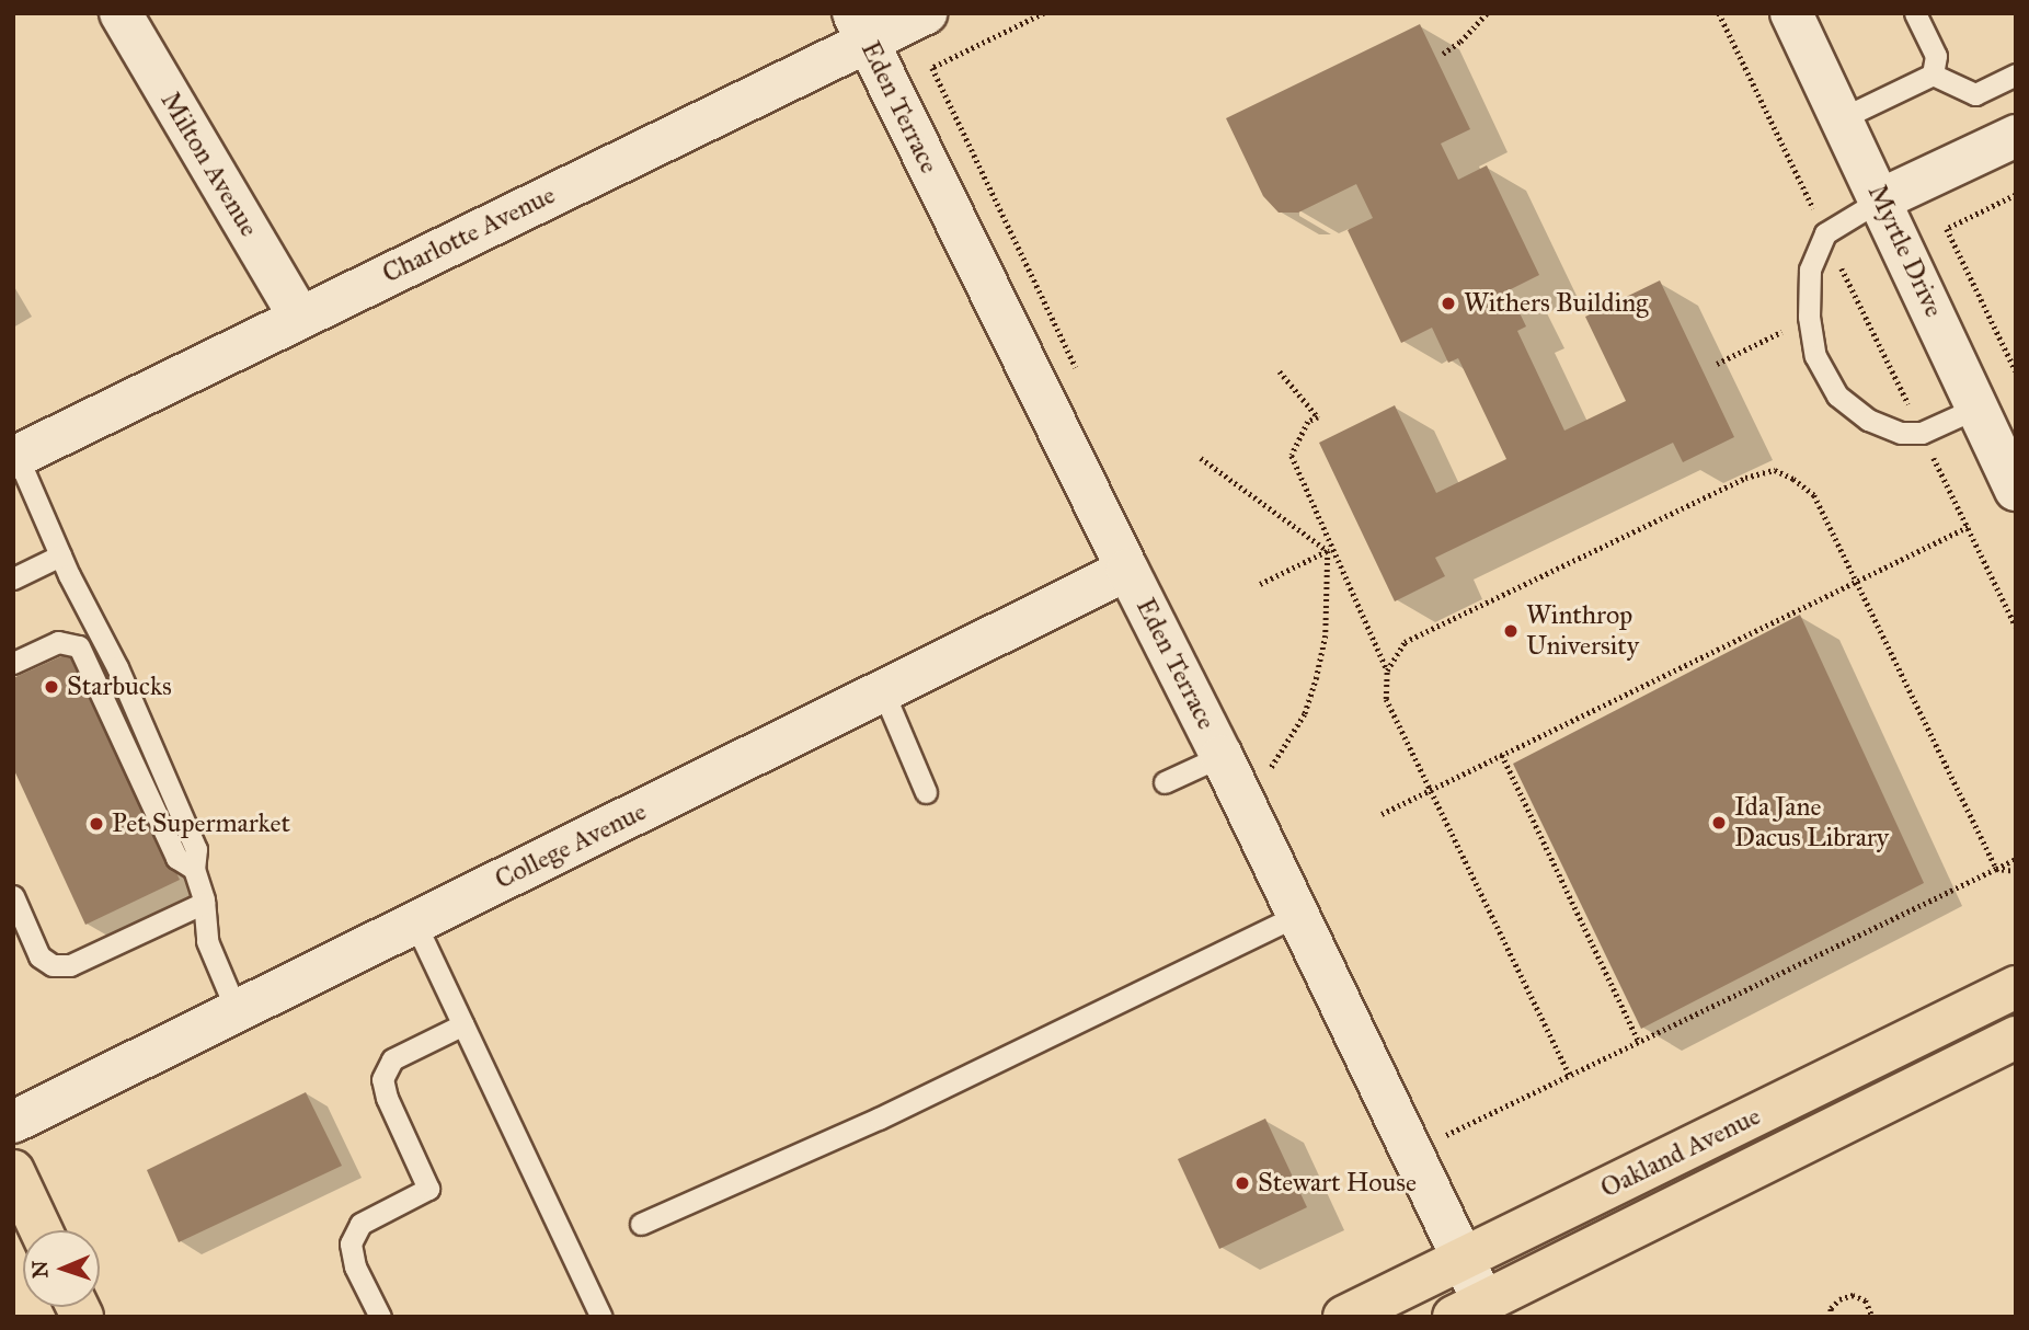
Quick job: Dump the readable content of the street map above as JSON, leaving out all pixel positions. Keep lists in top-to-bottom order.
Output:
{
  "streets": {
    "main road": ["Oakland Avenue"],
    "street": [
      "Eden Terrace",
      "Milton Avenue",
      "Charlotte Avenue",
      "Myrtle Drive",
      "College Avenue"
    ]
  },
  "crossings": [
    ["Eden Terrace", "Charlotte Avenue"],
    ["Eden Terrace", "College Avenue"],
    ["Eden Terrace", "Oakland Avenue"],
    ["Milton Avenue", "Charlotte Avenue"]
  ],
  "places": [
    "Withers Building",
    "Winthrop University",
    "Starbucks",
    "Ida Jane Dacus Library",
    "Pet Supermarket",
    "Stewart House"
  ],
  "north": "left"
}
